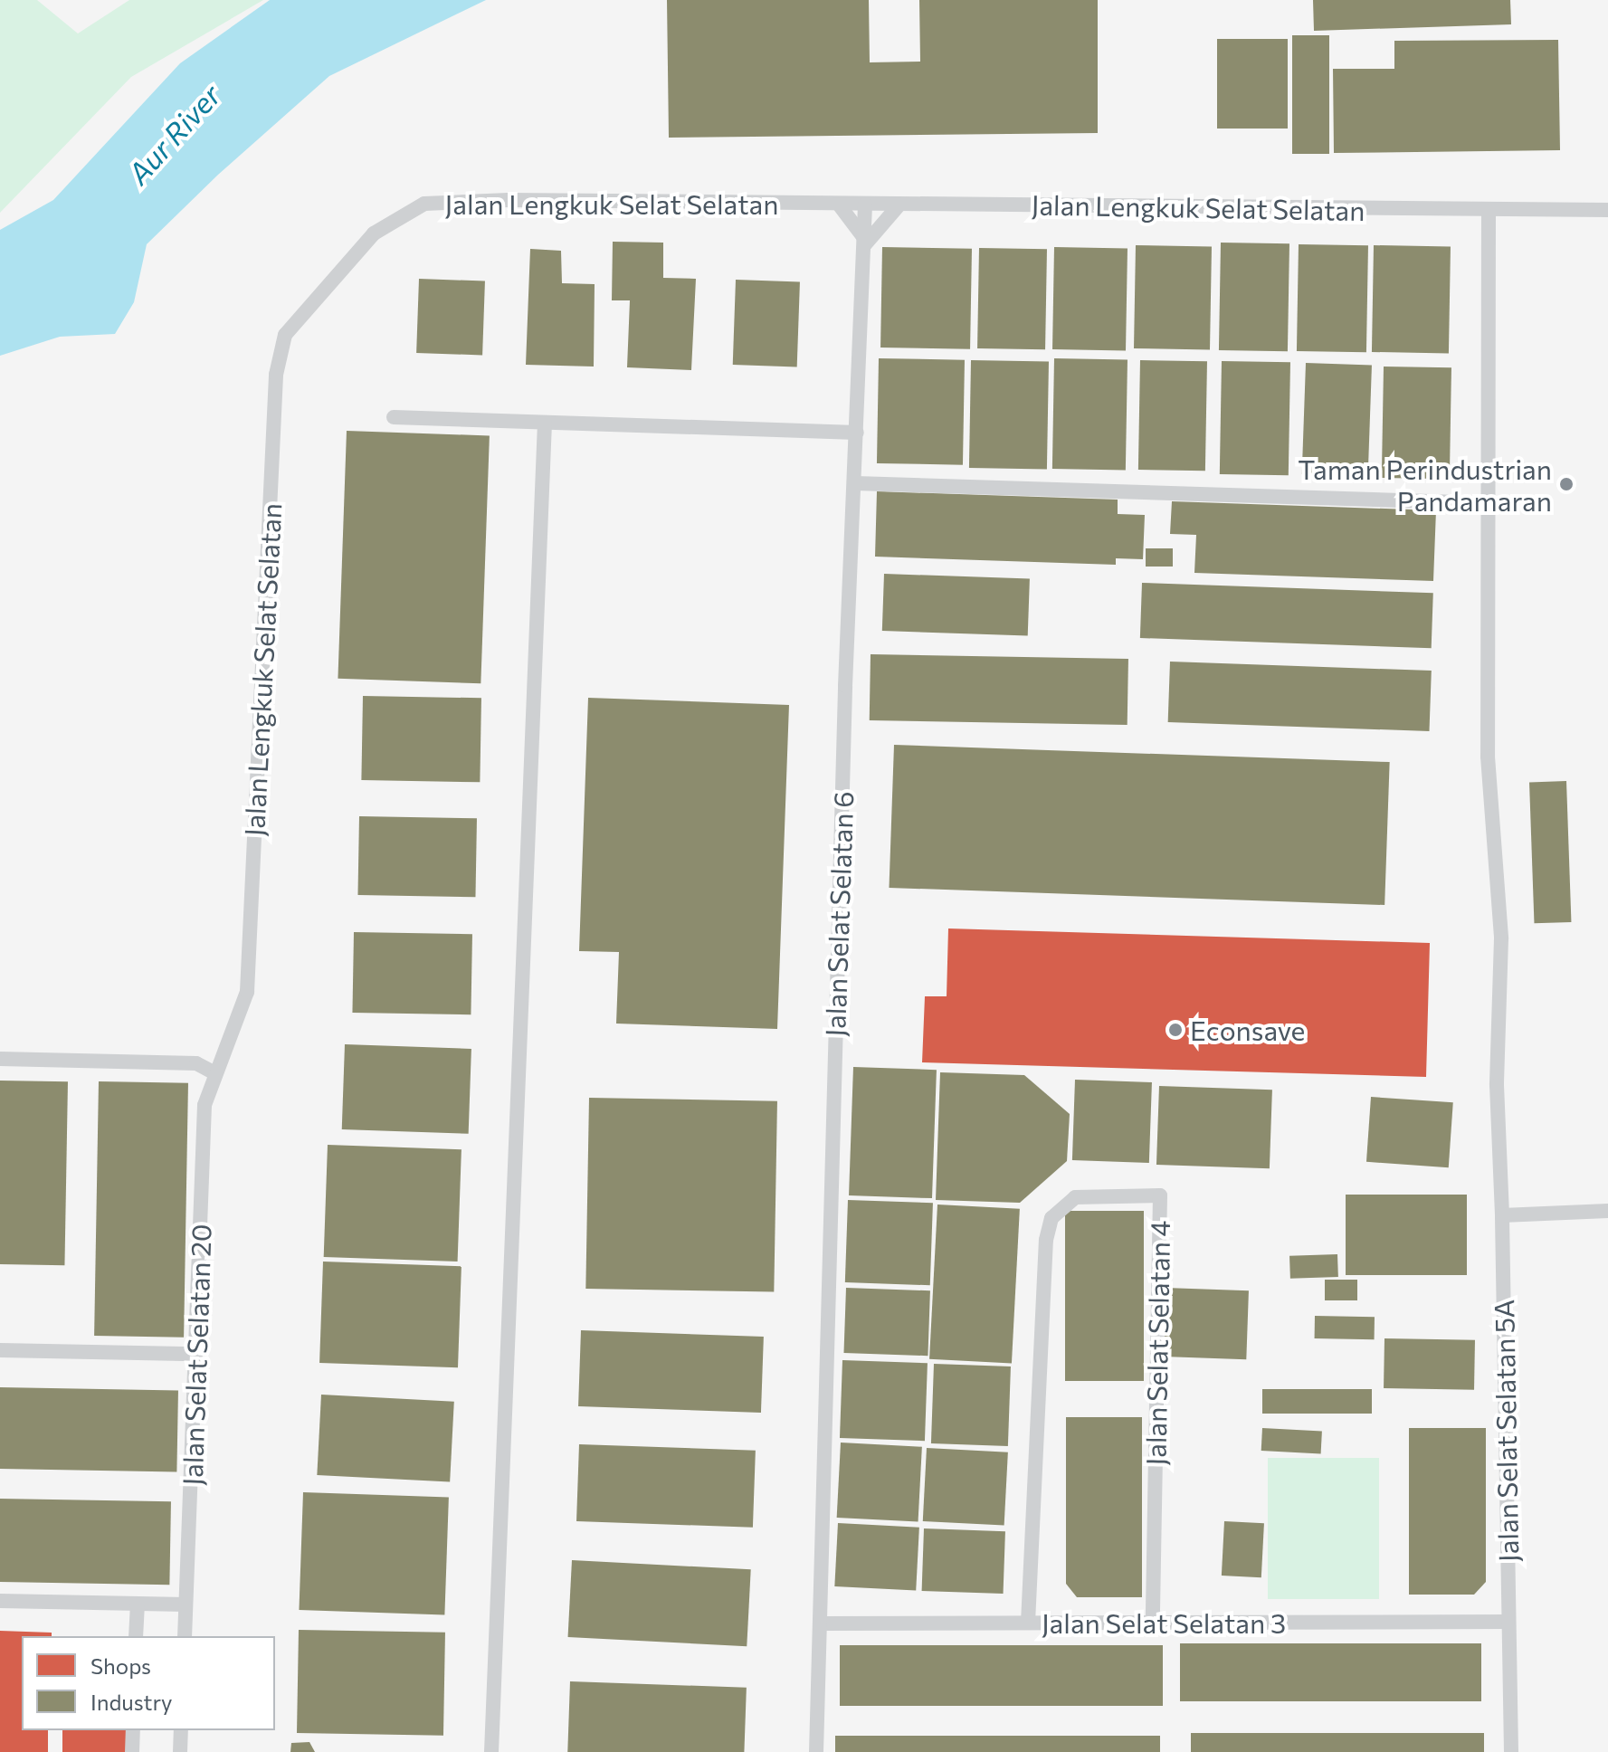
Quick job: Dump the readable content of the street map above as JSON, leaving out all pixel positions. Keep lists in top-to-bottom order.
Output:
{
  "streets": {
    "street": [
      "Jalan Lengkuk Selat Selatan",
      "Jalan Selat Selatan 6",
      "Jalan Selat Selatan 4",
      "Jalan Selat Selatan 20",
      "Jalan Selat Selatan 5A",
      "Jalan Selat Selatan 3"
    ]
  },
  "crossings": [
    ["Jalan Lengkuk Selat Selatan", "Jalan Selat Selatan 6"],
    ["Jalan Lengkuk Selat Selatan", "Jalan Selat Selatan 20"],
    ["Jalan Lengkuk Selat Selatan", "Jalan Selat Selatan 5A"],
    ["Jalan Selat Selatan 6", "Jalan Selat Selatan 3"],
    ["Jalan Selat Selatan 4", "Jalan Selat Selatan 3"],
    ["Jalan Selat Selatan 5A", "Jalan Selat Selatan 3"]
  ],
  "water": ["Aur River"],
  "places": ["Taman Perindustrian Pandamaran", "Econsave"],
  "legend": ["Shops", "Industry"]
}
